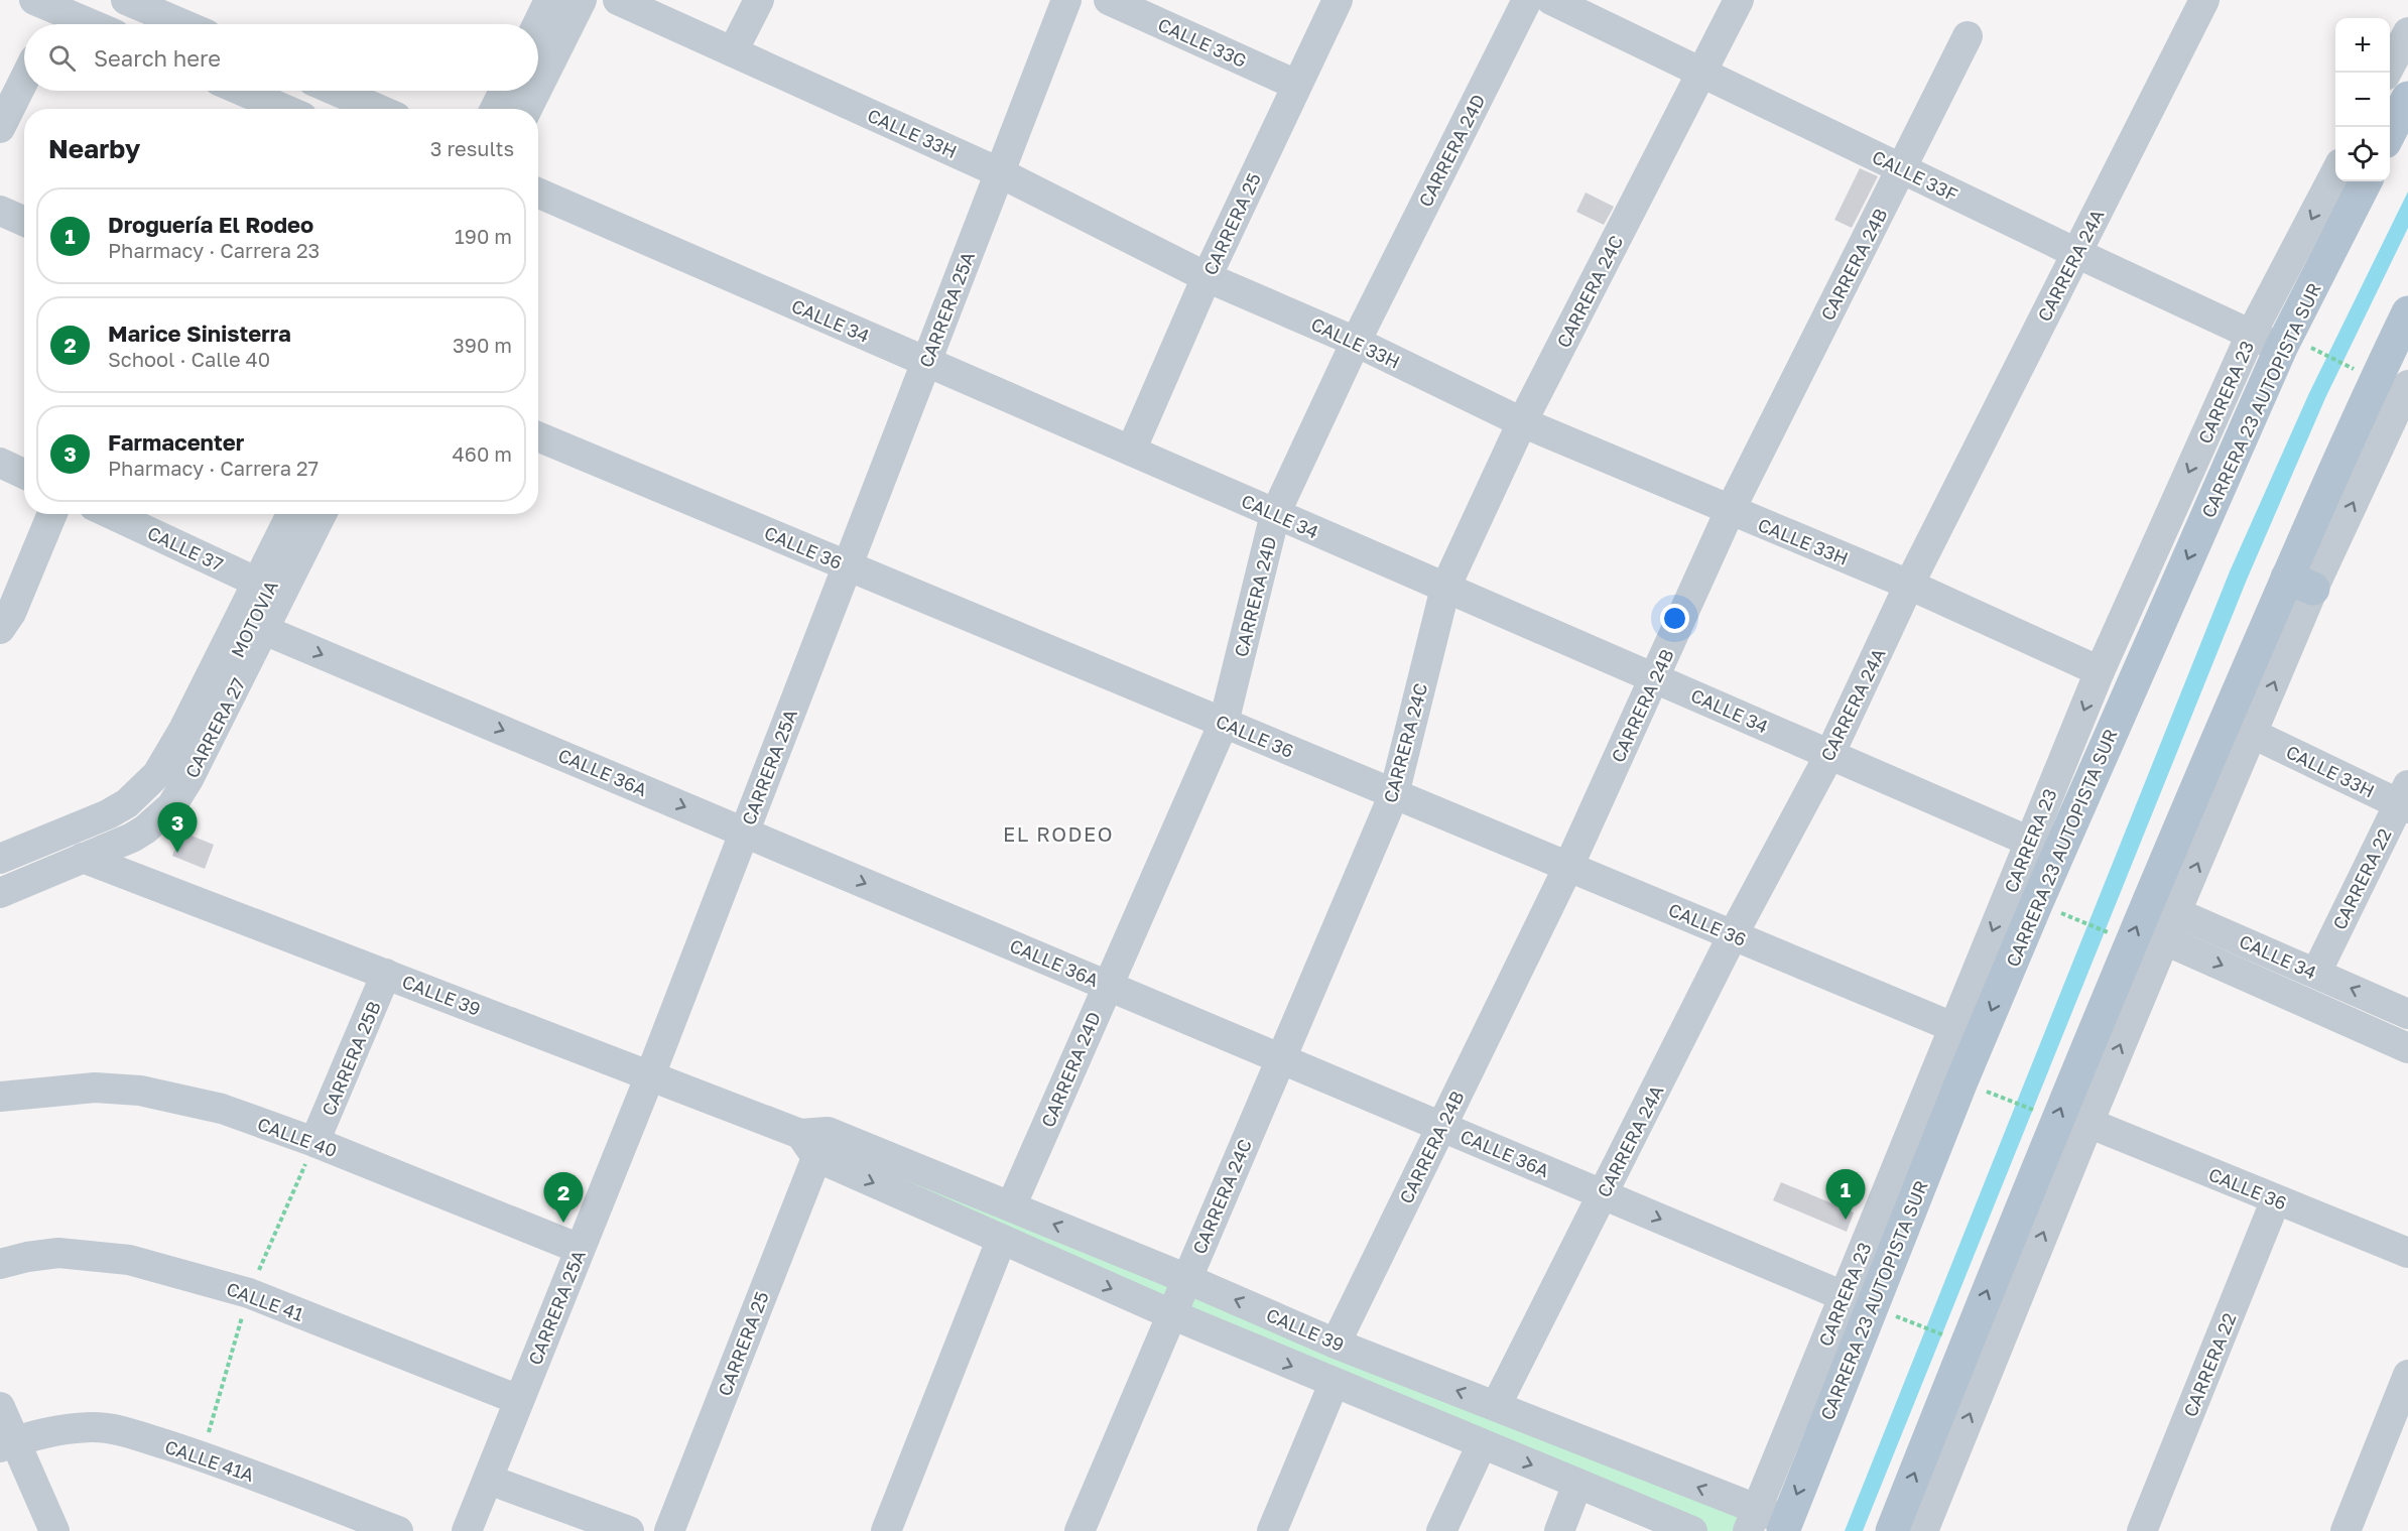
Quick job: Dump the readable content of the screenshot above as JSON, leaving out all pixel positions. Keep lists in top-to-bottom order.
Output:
{
  "streets": {
    "main road": ["CARRERA 23 AUTOPISTA SUR"],
    "street": [
      "CALLE 33G",
      "CALLE 33H",
      "CARRERA 24D",
      "CALLE 33F",
      "CARRERA 25",
      "CARRERA 24B",
      "CARRERA 24A",
      "CARRERA 24C",
      "CARRERA 25A",
      "CALLE 34",
      "CARRERA 23",
      "CALLE 36",
      "CALLE 37",
      "MOTOVIA",
      "CARRERA 27",
      "CALLE 36A",
      "CARRERA 22",
      "CALLE 39",
      "CARRERA 25B",
      "CALLE 40",
      "CALLE 41",
      "CALLE 41A"
    ]
  },
  "crossings": [
    ["CALLE 33G", "CARRERA 25"],
    ["CALLE 33H", "CARRERA 24D"],
    ["CALLE 33H", "CARRERA 25"],
    ["CALLE 33H", "CARRERA 24B"],
    ["CALLE 33H", "CARRERA 24A"],
    ["CALLE 33H", "CARRERA 24C"],
    ["CALLE 33H", "CARRERA 25A"],
    ["CALLE 33H", "CARRERA 23"],
    ["CALLE 33H", "CARRERA 22"],
    ["CARRERA 24D", "CALLE 34"],
    ["CARRERA 24D", "CALLE 36"],
    ["CARRERA 24D", "CALLE 36A"],
    ["CARRERA 24D", "CALLE 39"],
    ["CALLE 33F", "CARRERA 24B"],
    ["CALLE 33F", "CARRERA 24A"],
    ["CALLE 33F", "CARRERA 24C"],
    ["CALLE 33F", "CARRERA 23"],
    ["CALLE 33F", "CARRERA 23 AUTOPISTA SUR"],
    ["CARRERA 25", "CALLE 34"],
    ["CARRERA 25", "CALLE 39"],
    ["CARRERA 24B", "CALLE 34"],
    ["CARRERA 24B", "CALLE 36"],
    ["CARRERA 24B", "CALLE 36A"],
    ["CARRERA 24B", "CALLE 39"],
    ["CARRERA 24A", "CALLE 34"],
    ["CARRERA 24A", "CALLE 36"],
    ["CARRERA 24A", "CALLE 36A"],
    ["CARRERA 24A", "CALLE 39"],
    ["CARRERA 24C", "CALLE 34"],
    ["CARRERA 24C", "CALLE 36"],
    ["CARRERA 24C", "CALLE 36A"],
    ["CARRERA 24C", "CALLE 39"],
    ["CARRERA 25A", "CALLE 34"],
    ["CARRERA 25A", "CALLE 36"],
    ["CARRERA 25A", "CALLE 36A"],
    ["CARRERA 25A", "CALLE 39"],
    ["CARRERA 25A", "CALLE 40"],
    ["CARRERA 25A", "CALLE 41"],
    ["CALLE 34", "CARRERA 23"],
    ["CALLE 34", "CARRERA 22"],
    ["CARRERA 23", "CARRERA 23 AUTOPISTA SUR"],
    ["CARRERA 23", "CALLE 36"],
    ["CARRERA 23", "CALLE 36A"],
    ["CARRERA 23", "CALLE 39"],
    ["CARRERA 23 AUTOPISTA SUR", "CALLE 36"],
    ["CARRERA 23 AUTOPISTA SUR", "CALLE 39"],
    ["CALLE 36", "CARRERA 22"],
    ["CARRERA 27", "CALLE 36A"],
    ["CARRERA 27", "CALLE 39"],
    ["CALLE 39", "CARRERA 25B"],
    ["CARRERA 25B", "CALLE 40"]
  ],
  "one_way": ["CALLE 36A"],
  "districts": ["EL RODEO"],
  "page": {
    "map_buttons": ["+", "−"],
    "search": "Search here",
    "heading": ["Nearby", "3 results"],
    "list": [
      {
        "mark": "1",
        "name": "Droguería El Rodeo",
        "note": "Pharmacy · Carrera 23",
        "value": "190 m"
      },
      {
        "mark": "2",
        "name": "Marice Sinisterra",
        "note": "School · Calle 40",
        "value": "390 m"
      },
      {
        "mark": "3",
        "name": "Farmacenter",
        "note": "Pharmacy · Carrera 27",
        "value": "460 m"
      }
    ],
    "pins": ["3", "1", "2"]
  }
}
